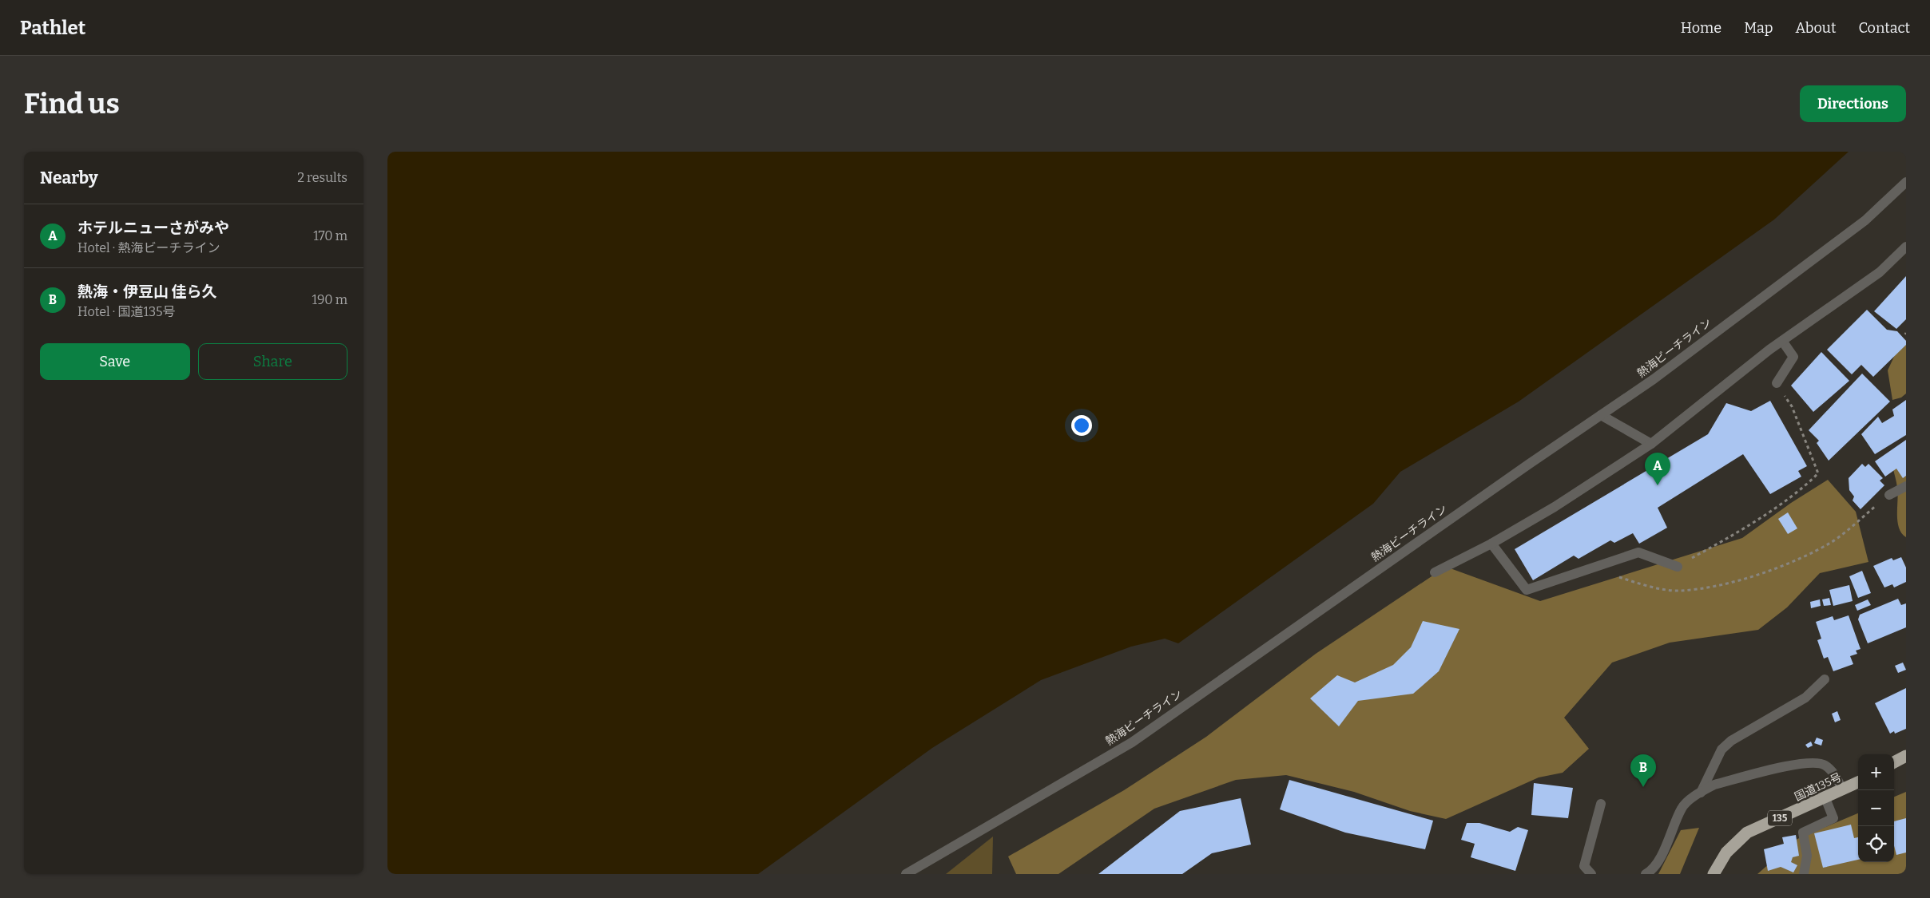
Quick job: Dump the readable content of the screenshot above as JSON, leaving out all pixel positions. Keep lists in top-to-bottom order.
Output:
{
  "streets": {
    "highway": ["国道135号", "135"],
    "street": ["熱海ビーチライン"]
  },
  "page": {
    "header": "Pathlet",
    "nav": [
      "Home",
      "Map",
      "About",
      "Contact"
    ],
    "buttons": [
      "Directions",
      ["Save", "Share"]
    ],
    "title": "Find us",
    "heading": ["Nearby", "2 results"],
    "list": [
      {
        "mark": "A",
        "name": "ホテルニューさがみや",
        "note": "Hotel · 熱海ビーチライン",
        "value": "170 m"
      },
      {
        "mark": "B",
        "name": "熱海・伊豆山 佳ら久",
        "note": "Hotel · 国道135号",
        "value": "190 m"
      }
    ],
    "pins": ["A", "B"],
    "map_buttons": ["+", "−"]
  }
}
